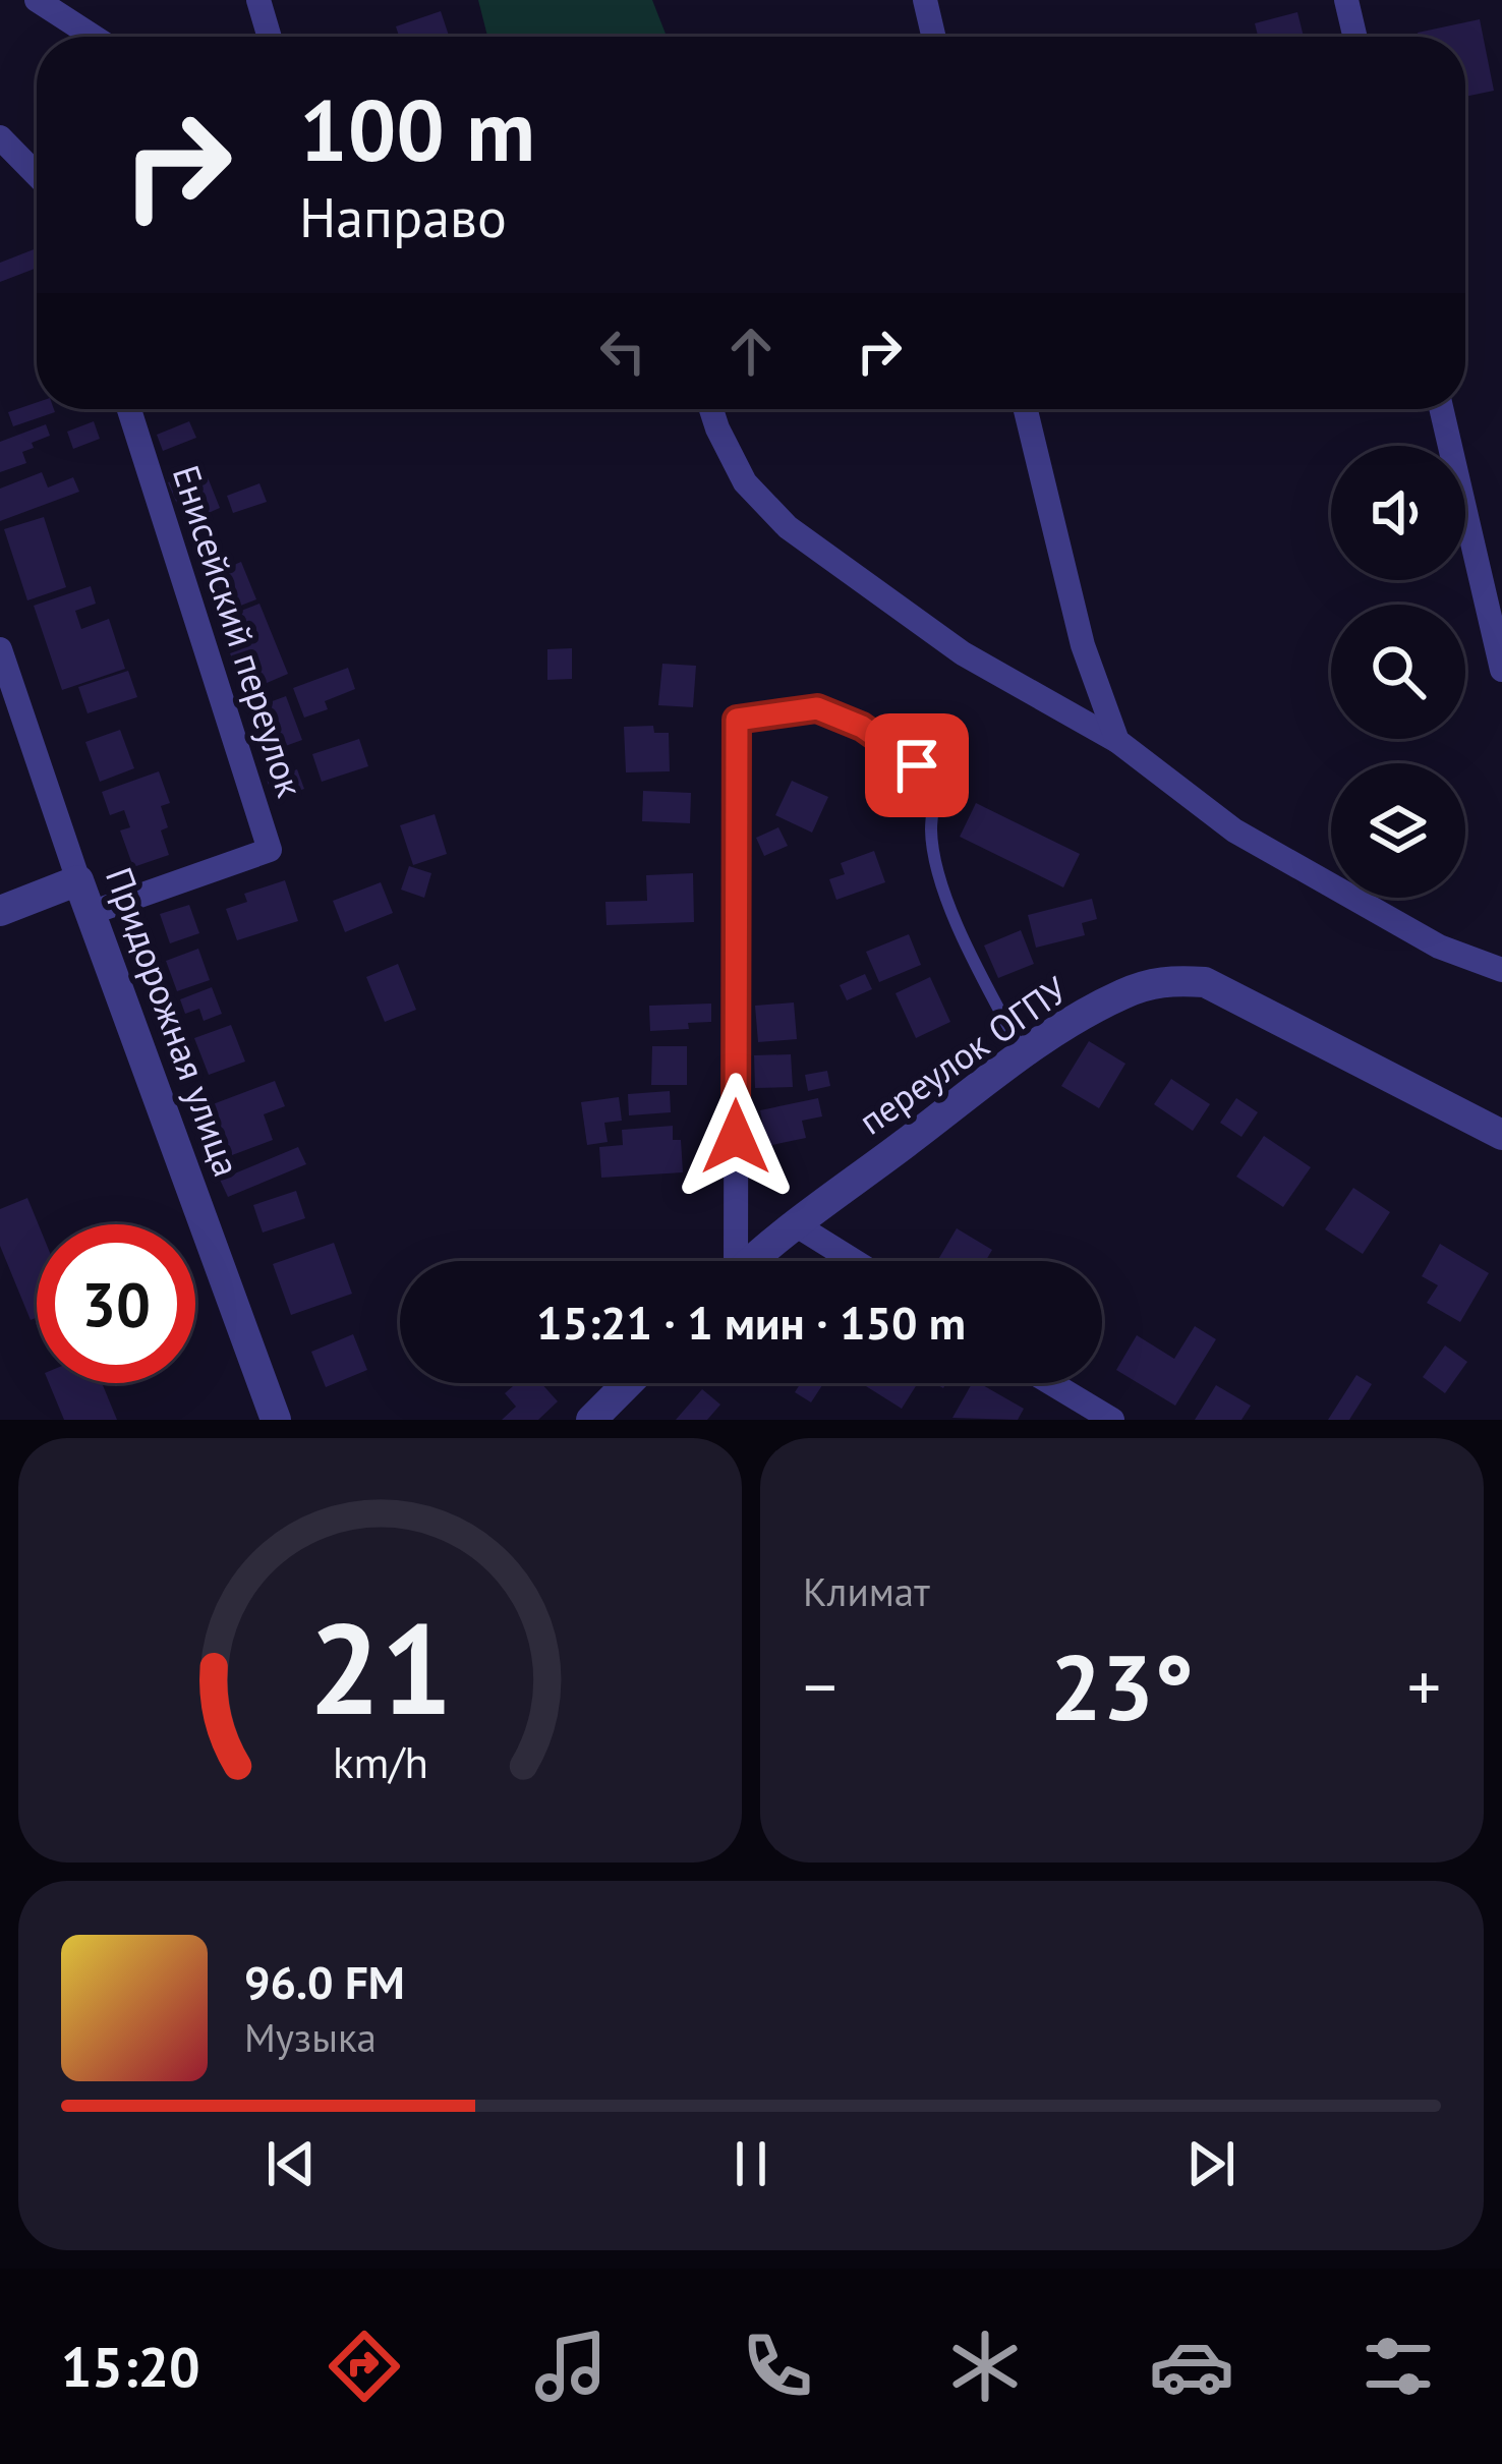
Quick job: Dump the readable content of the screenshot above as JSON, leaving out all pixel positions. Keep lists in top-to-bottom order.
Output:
{
  "streets": {
    "street": ["Енисейский переулок", "Придорожная улица", "переулок ОГПУ"]
  },
  "crossings": [
    ["Енисейский переулок", "Придорожная улица"]
  ],
  "page": {
    "turn": ["100 m", "Направо"],
    "limit": "30",
    "trip": "15:21 · 1 мин · 150 m",
    "tile": "Климат",
    "heat": ["−", "23°", "+"],
    "song": ["96.0 FM", "Музыка"],
    "tabs": "15:20",
    "gauge": ["21", "km/h"]
  }
}
